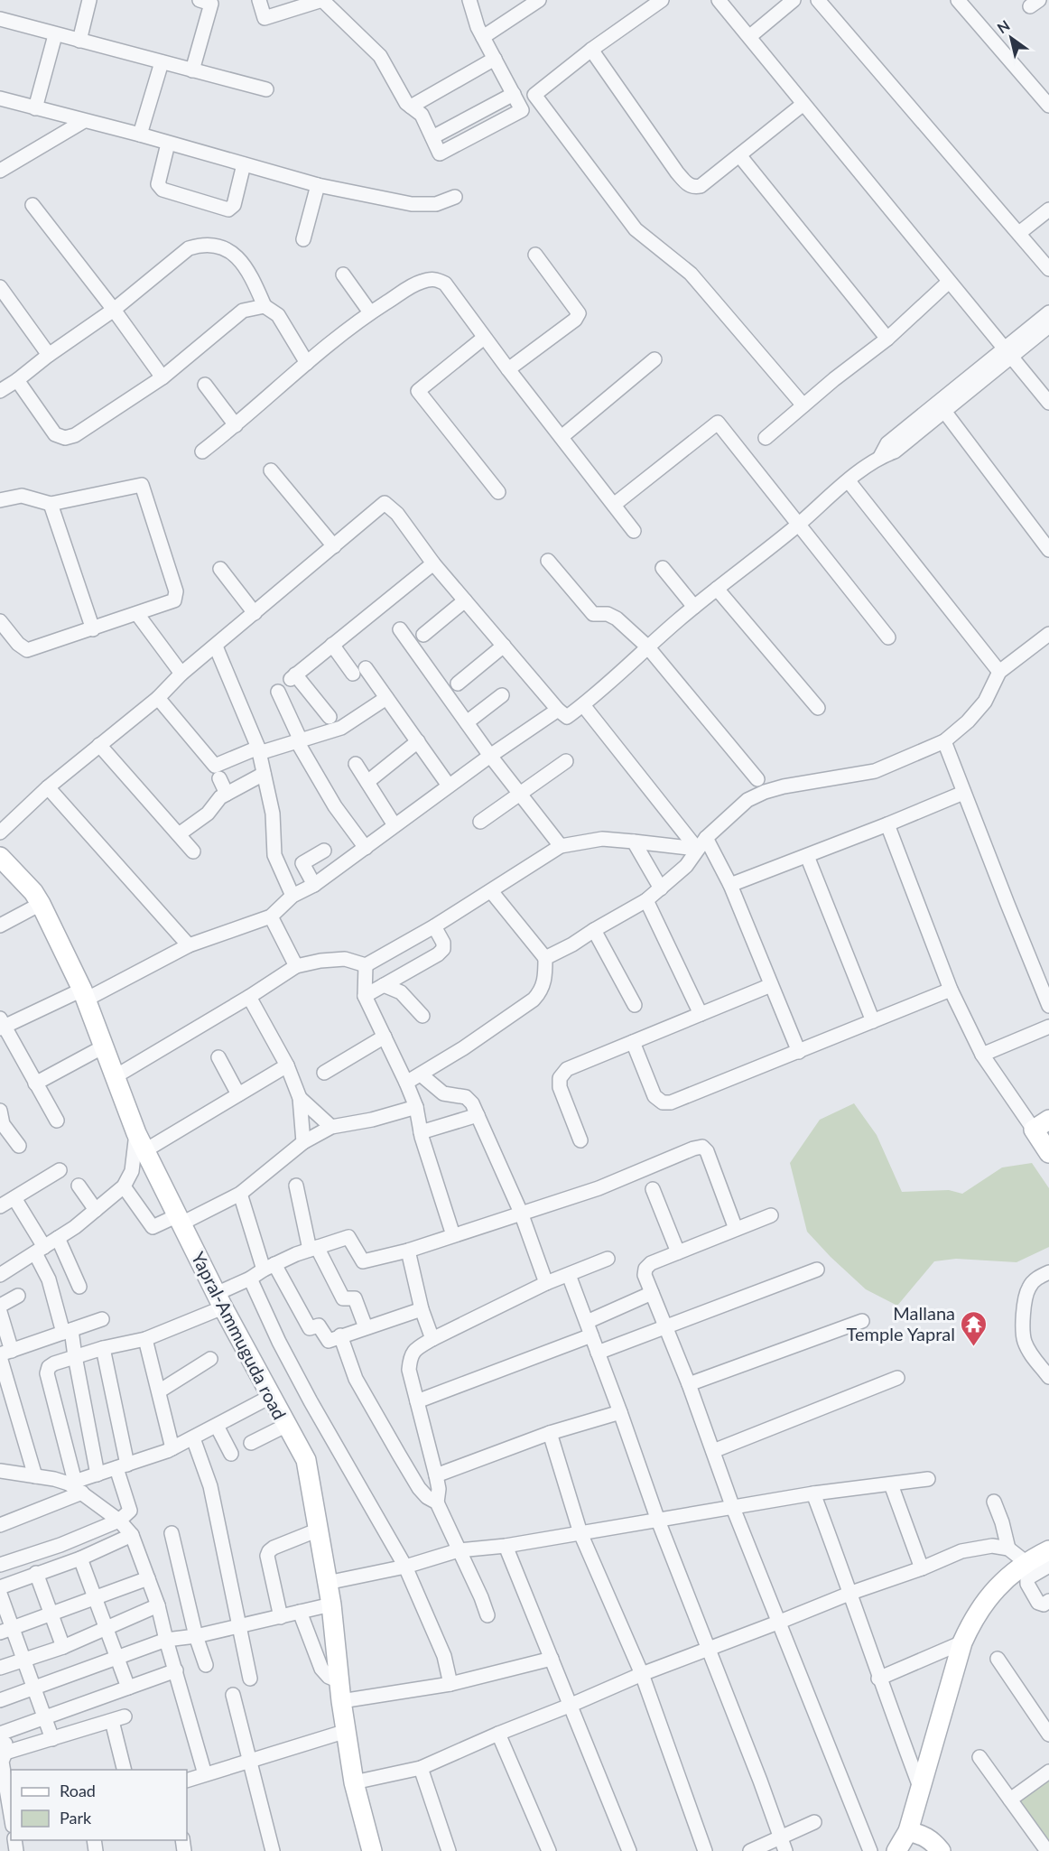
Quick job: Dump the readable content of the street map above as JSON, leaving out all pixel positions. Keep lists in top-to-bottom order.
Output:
{
  "streets": {
    "main road": ["Yapral-Ammuguda road"]
  },
  "places": {
    "temple": ["Mallana Temple Yapral"]
  },
  "legend": ["Road", "Park"],
  "north": "top left"
}
